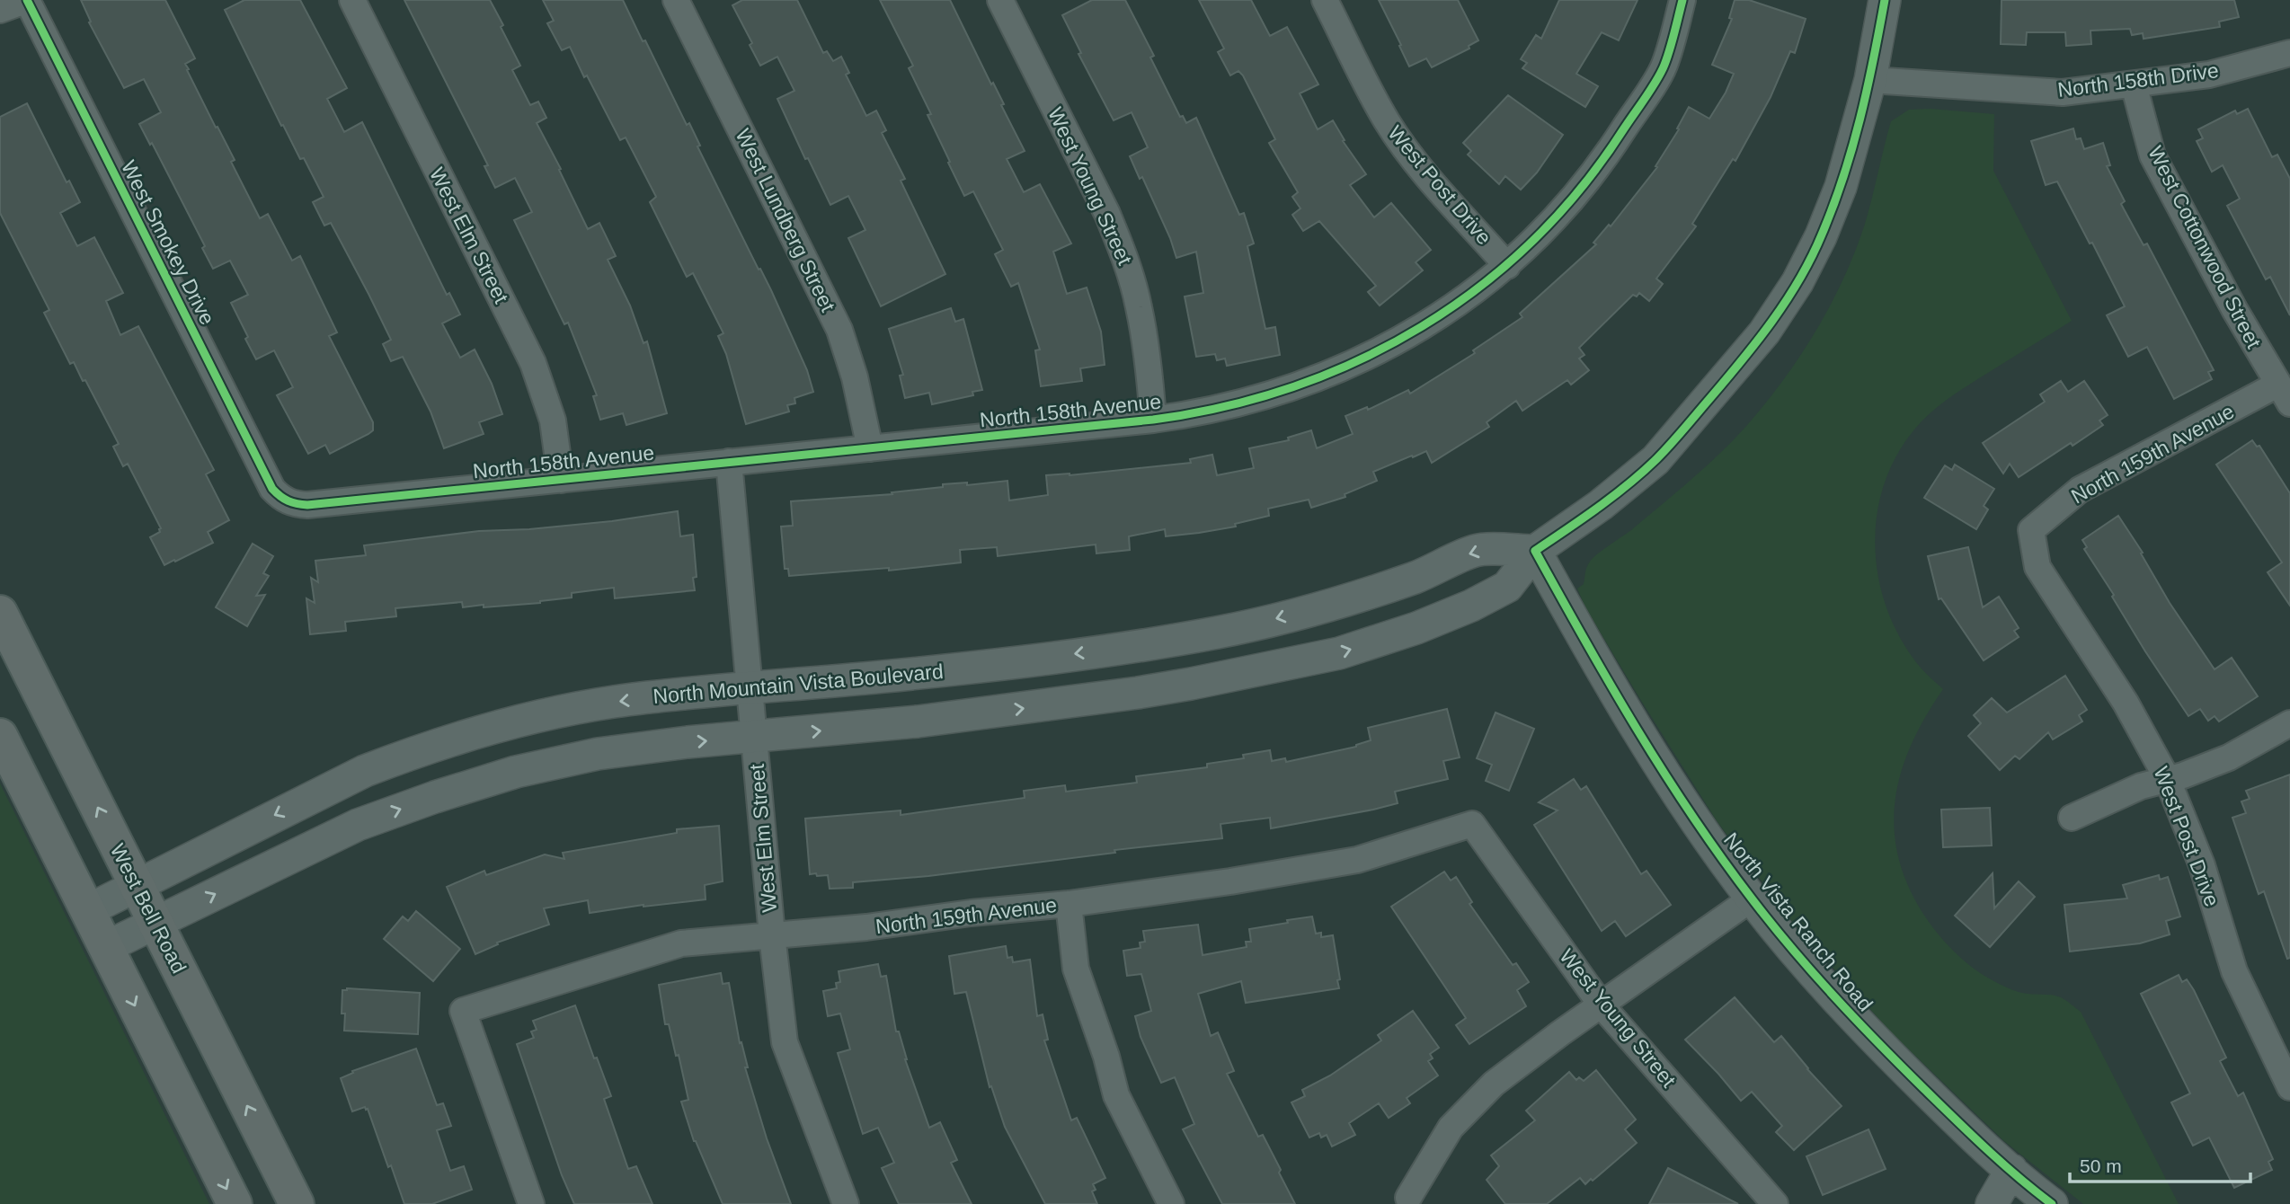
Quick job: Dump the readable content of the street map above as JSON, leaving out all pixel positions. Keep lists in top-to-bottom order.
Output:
{
  "streets": {
    "main road": ["West Bell Road"],
    "street": [
      "North 158th Drive",
      "West Post Drive",
      "West Young Street",
      "West Lundberg Street",
      "West Elm Street",
      "West Smokey Drive",
      "West Cottonwood Street",
      "North 158th Avenue",
      "North 159th Avenue",
      "North Mountain Vista Boulevard",
      "North Vista Ranch Road"
    ]
  },
  "crossings": [
    ["North 158th Drive", "West Cottonwood Street"],
    ["West Post Drive", "North 158th Avenue"],
    ["West Post Drive", "North 159th Avenue"],
    ["West Young Street", "North 158th Avenue"],
    ["West Young Street", "North 159th Avenue"],
    ["West Lundberg Street", "North 158th Avenue"],
    ["West Elm Street", "North 158th Avenue"],
    ["West Elm Street", "North 159th Avenue"],
    ["West Elm Street", "North Mountain Vista Boulevard"],
    ["West Smokey Drive", "North 158th Avenue"],
    ["West Cottonwood Street", "North 159th Avenue"],
    ["North Mountain Vista Boulevard", "West Bell Road"],
    ["North Mountain Vista Boulevard", "North Vista Ranch Road"]
  ],
  "scale_bar": "50 m"
}
